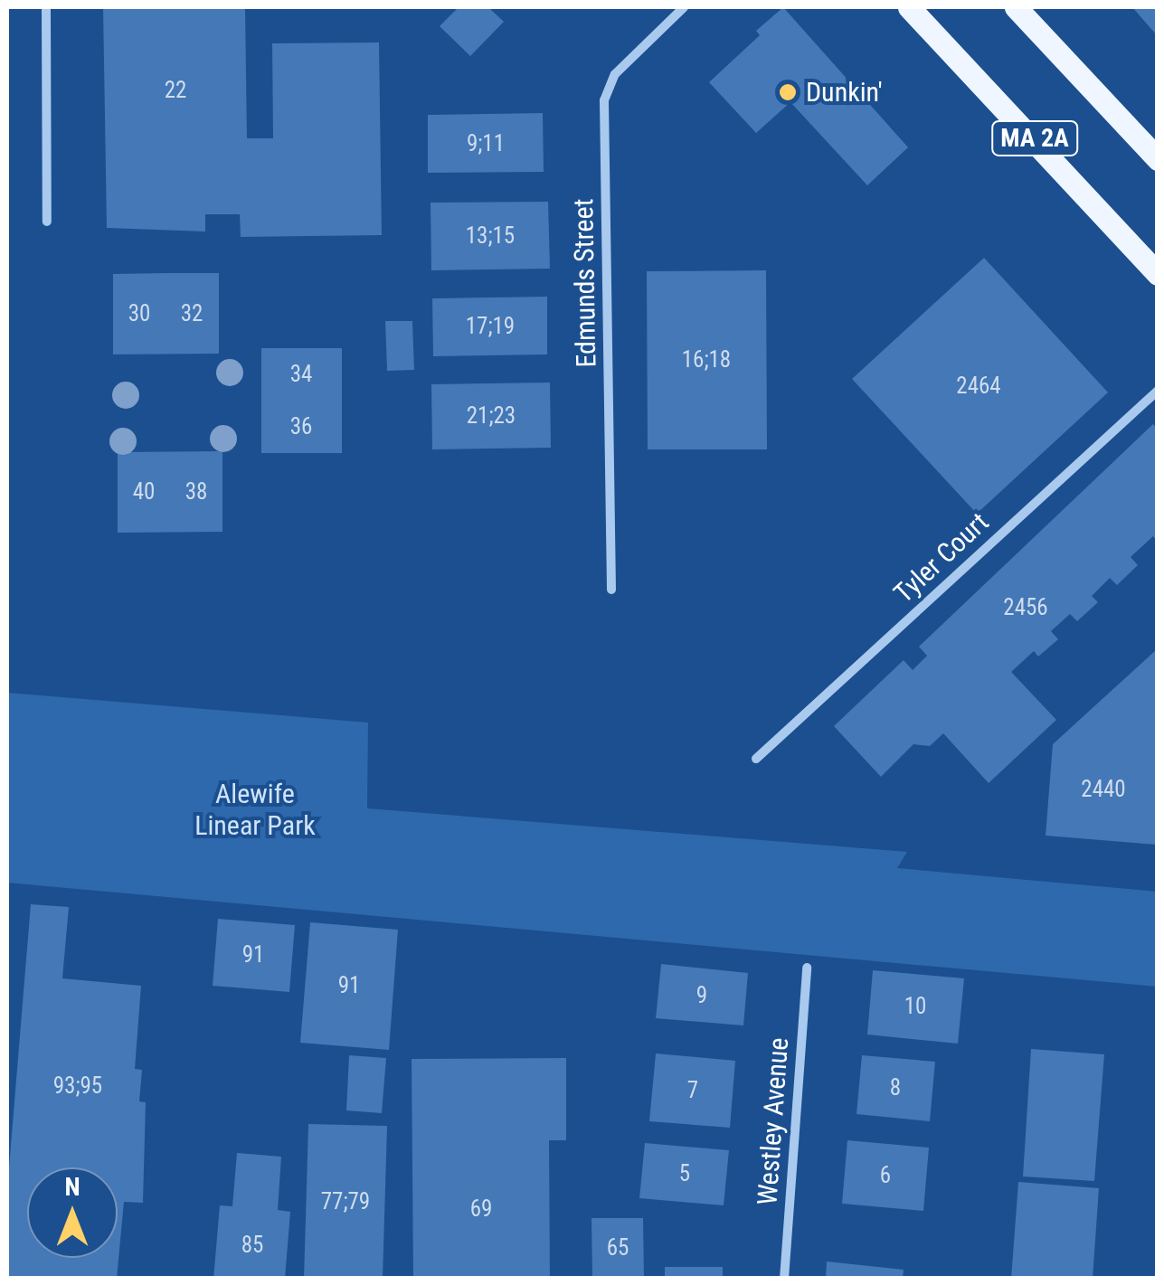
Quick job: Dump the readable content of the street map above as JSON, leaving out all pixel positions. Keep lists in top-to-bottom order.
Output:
{
  "streets": {
    "main road": ["MA 2A"],
    "street": ["Edmunds Street", "Tyler Court", "Westley Avenue"]
  },
  "parks": ["Alewife Linear Park"],
  "places": ["Dunkin'"],
  "house_numbers": [
    "22",
    "9;11",
    "13;15",
    "30",
    "32",
    "17;19",
    "16;18",
    "34",
    "2464",
    "21;23",
    "36",
    "40",
    "38",
    "2456",
    "2440",
    "91",
    "91",
    "9",
    "10",
    "93;95",
    "8",
    "7",
    "5",
    "6",
    "77;79",
    "69",
    "85",
    "65"
  ],
  "north": "top"
}
